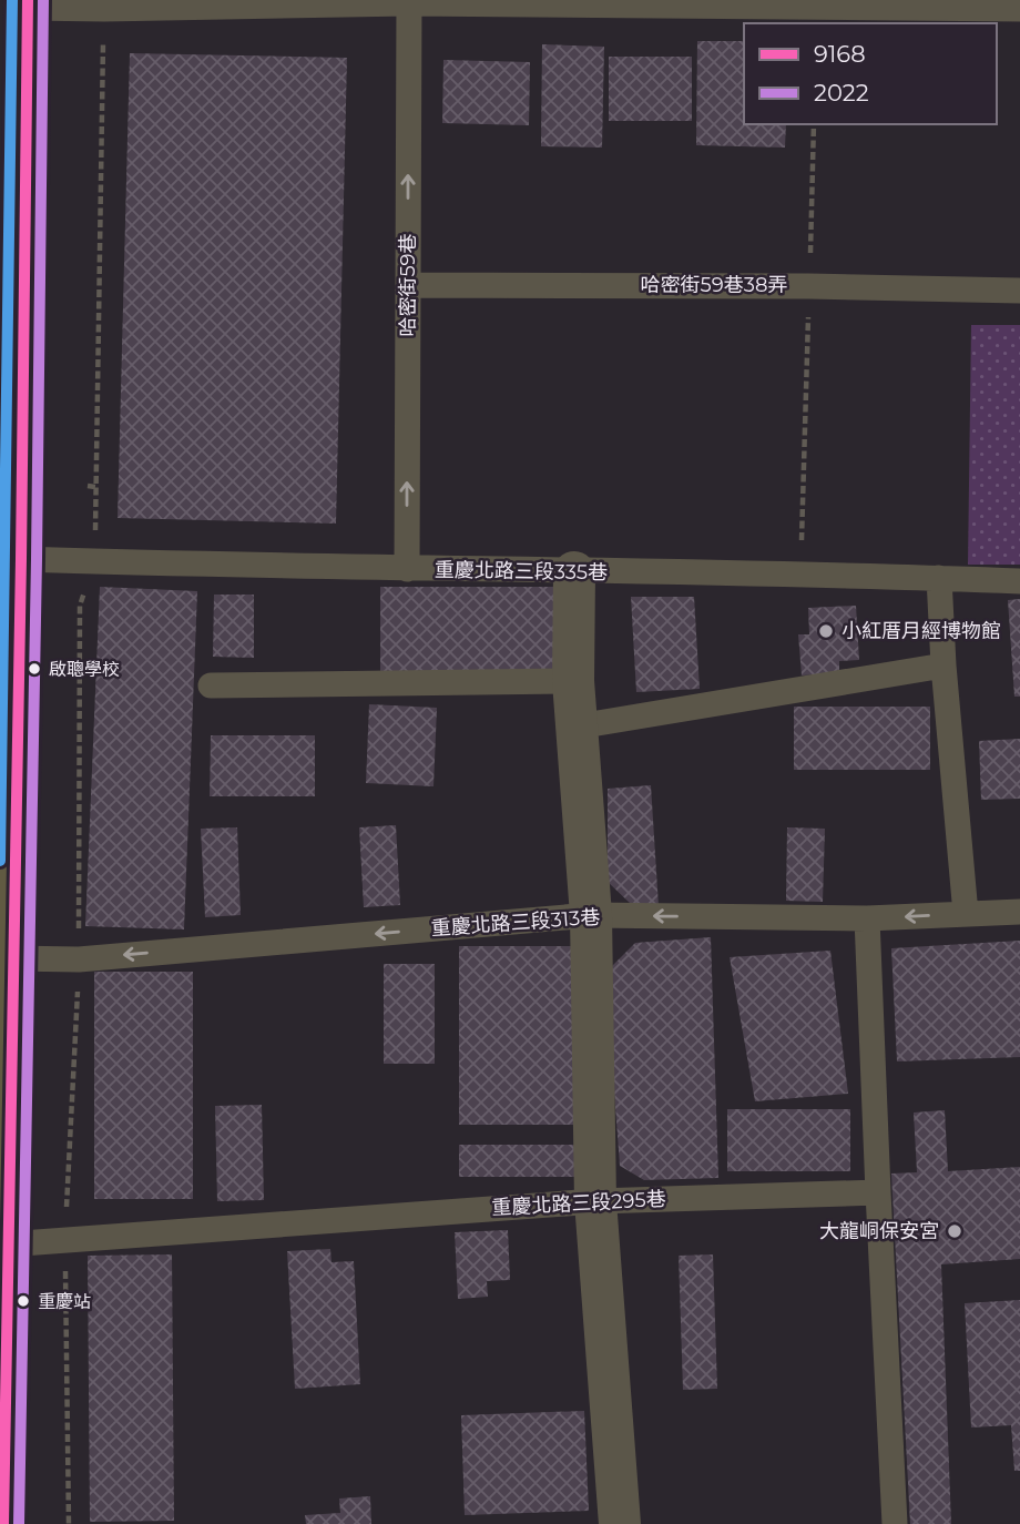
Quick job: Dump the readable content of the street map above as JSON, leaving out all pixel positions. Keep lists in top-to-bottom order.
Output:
{
  "streets": {
    "lane": [
      "哈密街59巷",
      "哈密街59巷38弄",
      "重慶北路三段335巷",
      "重慶北路三段313巷",
      "重慶北路三段295巷"
    ]
  },
  "crossings": [
    ["哈密街59巷", "哈密街59巷38弄"],
    ["哈密街59巷", "重慶北路三段335巷"]
  ],
  "one_way": ["哈密街59巷", "重慶北路三段313巷"],
  "places": [
    "小紅厝月經博物館",
    "啟聰學校",
    "大龍峒保安宮",
    "重慶站"
  ],
  "lines": ["transit line 9168", "transit line 2022"],
  "legend": ["9168", "2022"]
}
